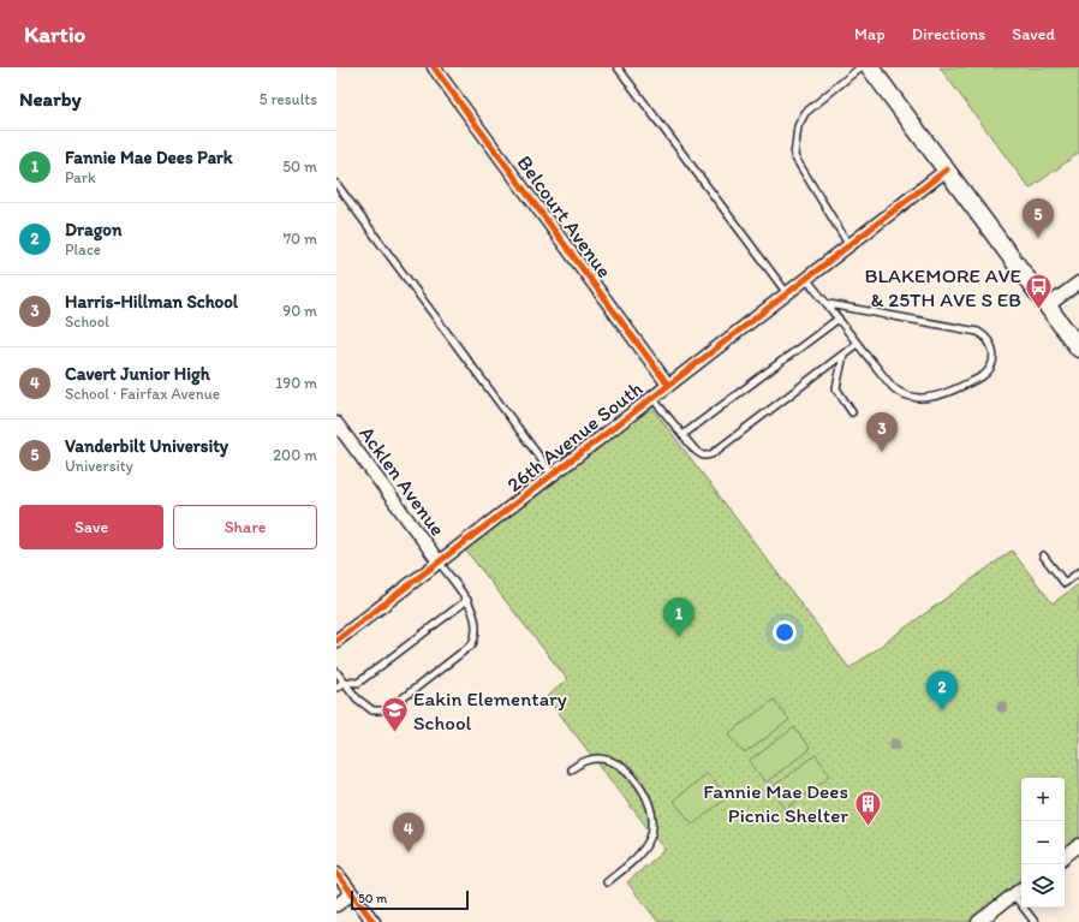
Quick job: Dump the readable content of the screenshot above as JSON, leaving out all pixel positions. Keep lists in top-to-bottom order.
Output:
{
  "streets": {
    "street": ["Belcourt Avenue", "26th Avenue South", "Acklen Avenue"]
  },
  "crossings": [
    ["Belcourt Avenue", "26th Avenue South"],
    ["26th Avenue South", "Acklen Avenue"]
  ],
  "places": {
    "bus stop": ["BLAKEMORE AVE & 25TH AVE S EB"],
    "school or university": ["Eakin Elementary School"],
    "building": ["Fannie Mae Dees Picnic Shelter"]
  },
  "scale_bar": "50 m",
  "page": {
    "header": "Kartio",
    "nav": ["Map", "Directions", "Saved"],
    "heading": ["Nearby", "5 results"],
    "list": [
      {
        "mark": "1",
        "name": "Fannie Mae Dees Park",
        "note": "Park",
        "value": "50 m"
      },
      {
        "mark": "2",
        "name": "Dragon",
        "note": "Place",
        "value": "70 m"
      },
      {
        "mark": "3",
        "name": "Harris-Hillman School",
        "note": "School",
        "value": "90 m"
      },
      {
        "mark": "4",
        "name": "Cavert Junior High",
        "note": "School · Fairfax Avenue",
        "value": "190 m"
      },
      {
        "mark": "5",
        "name": "Vanderbilt University",
        "note": "University",
        "value": "200 m"
      }
    ],
    "pins": [
      "5",
      "3",
      "1",
      "2",
      "4"
    ],
    "buttons": ["Save", "Share"],
    "map_buttons": ["+", "−"],
    "scale": "50 m"
  }
}
